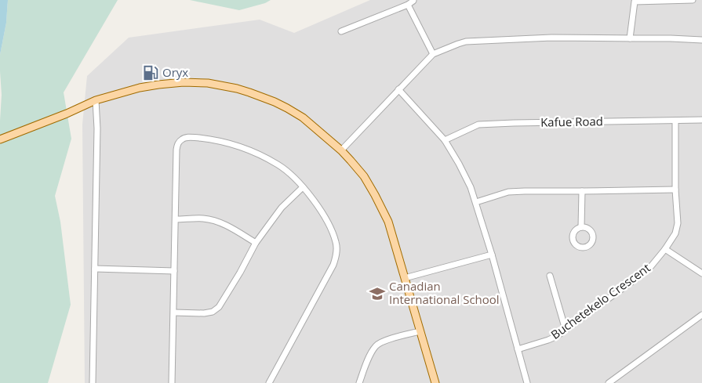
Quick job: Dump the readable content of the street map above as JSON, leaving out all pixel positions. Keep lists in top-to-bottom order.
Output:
{
  "streets": {
    "street": ["Kafue Road", "Buchetekelo Crescent"]
  },
  "crossings": [
    ["Kafue Road", "Buchetekelo Crescent"]
  ],
  "places": {
    "fuel station": ["Oryx"],
    "school or university": ["Canadian International School"]
  }
}
